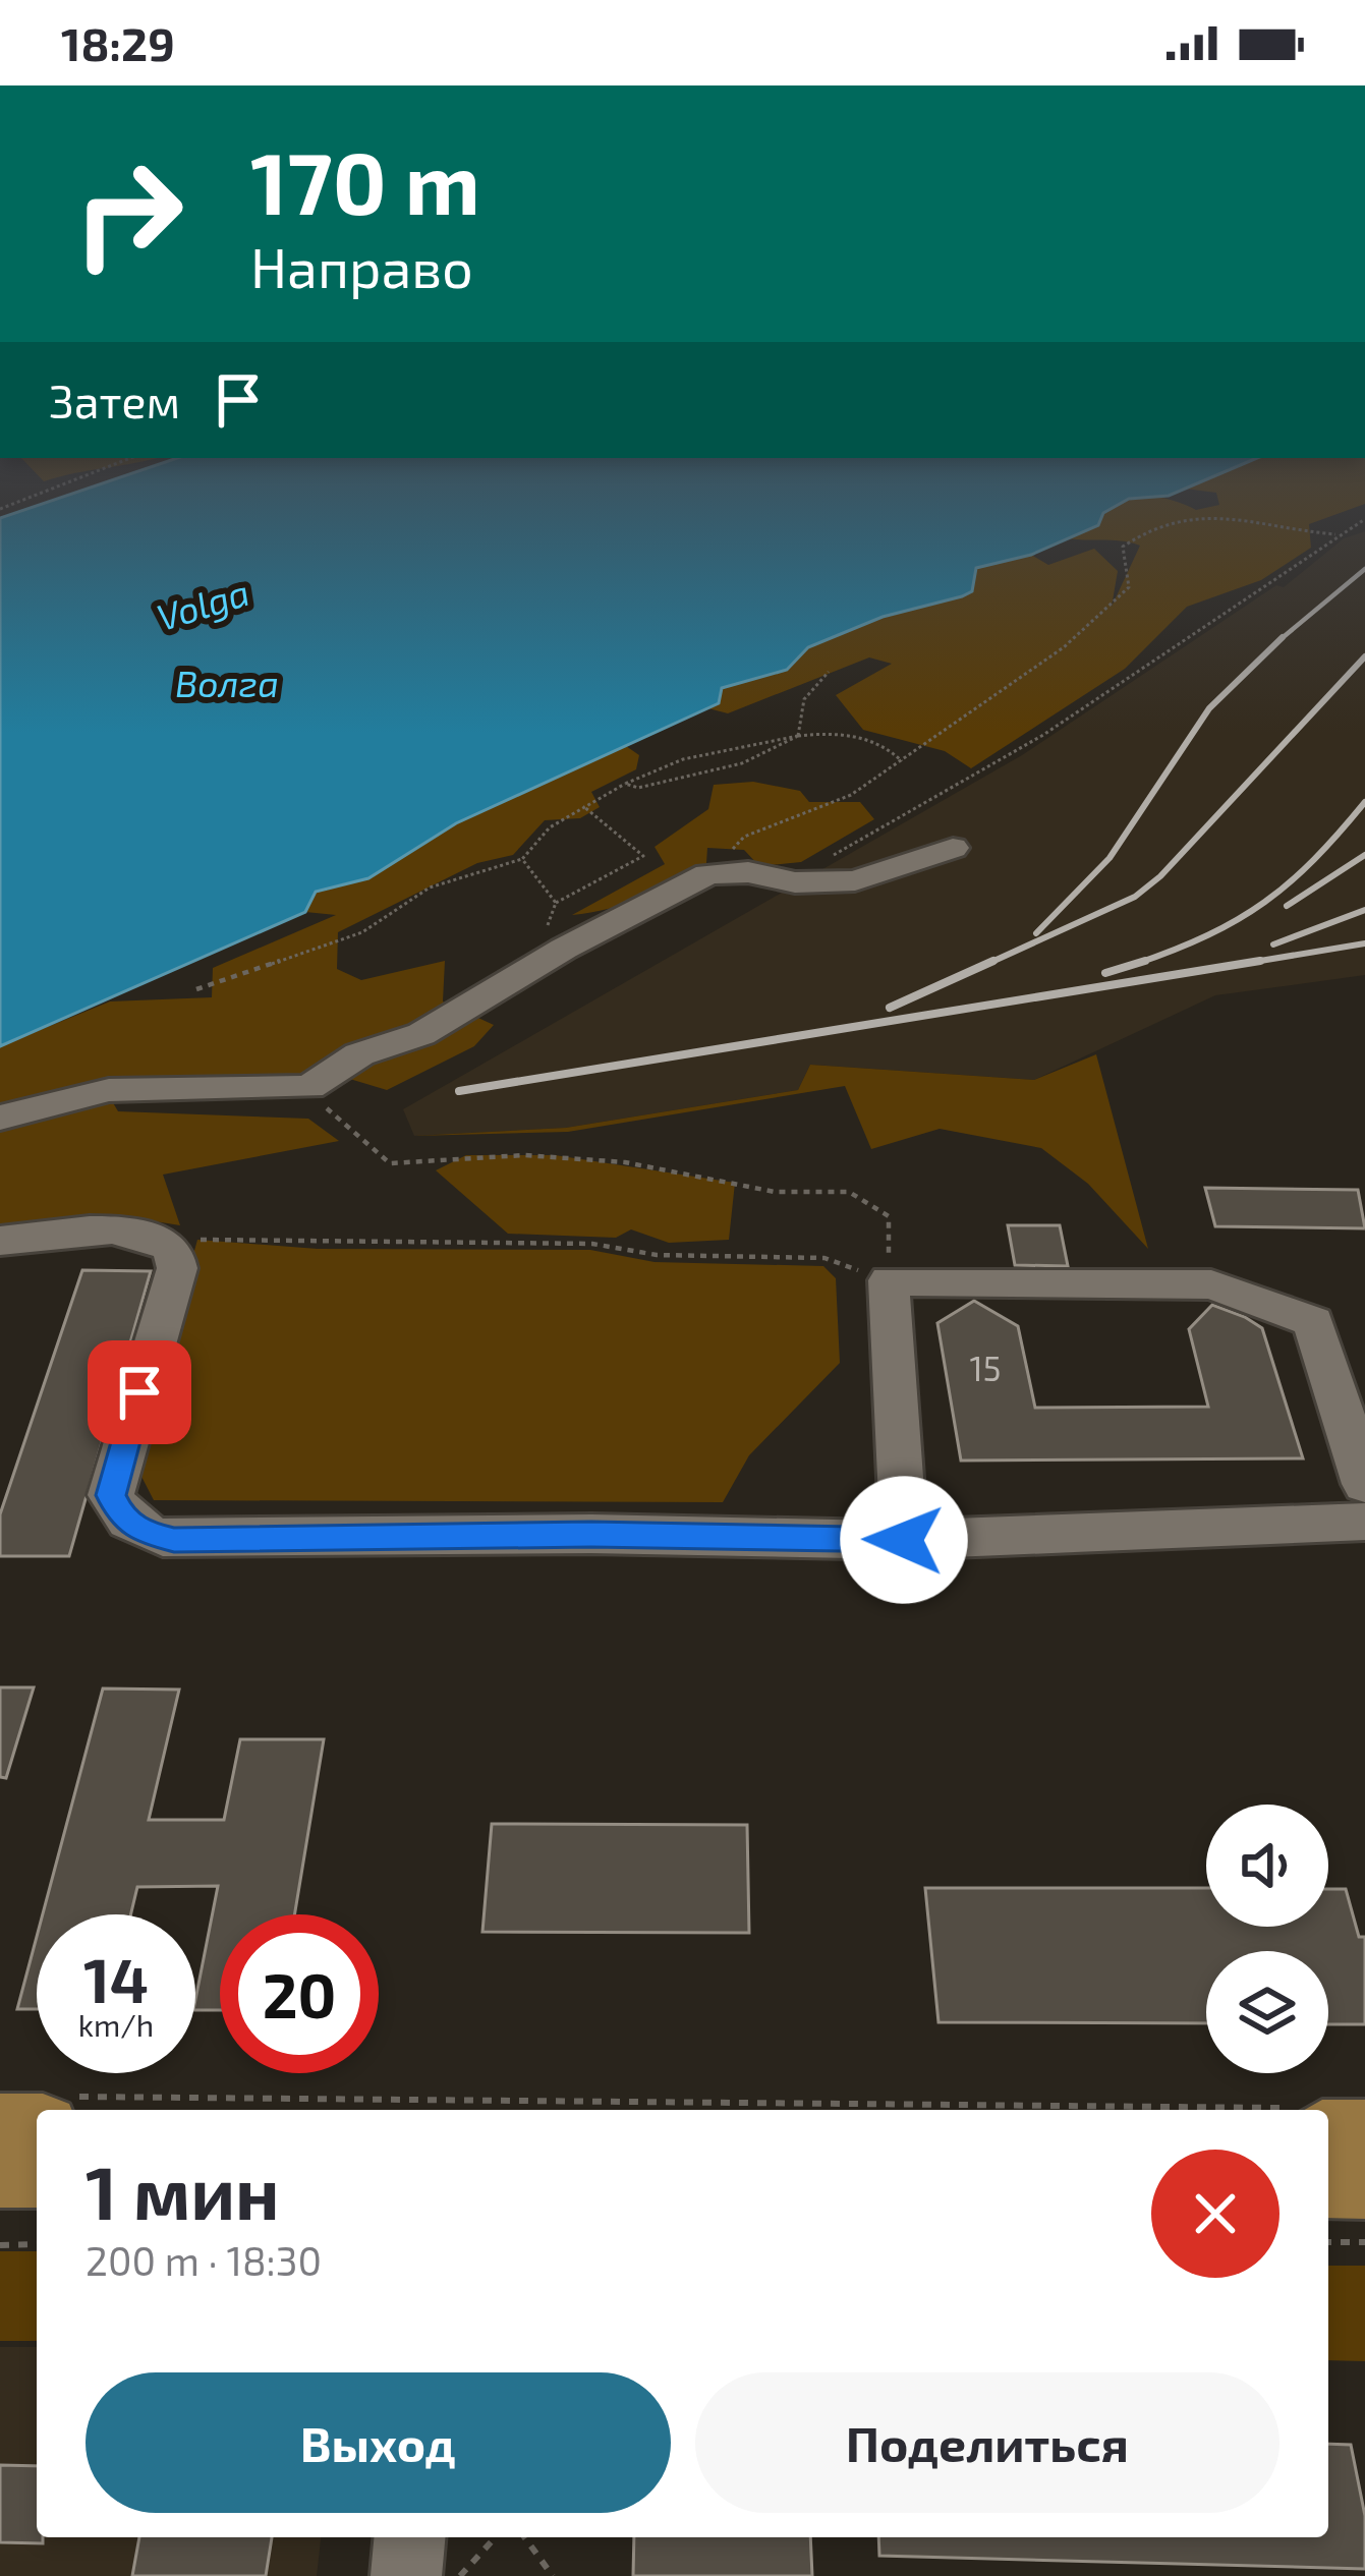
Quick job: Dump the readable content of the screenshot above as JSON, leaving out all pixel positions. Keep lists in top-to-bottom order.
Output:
{
  "water": ["Volga", "Волга"],
  "house_numbers": ["15"],
  "page": {
    "status": "18:29",
    "turn": ["170 m", "Направо"],
    "then": "Затем",
    "speed": "14 km/h",
    "limit": "20",
    "heading": ["1 мин", "200 m · 18:30"],
    "buttons": ["Выход", "Поделиться"]
  }
}
